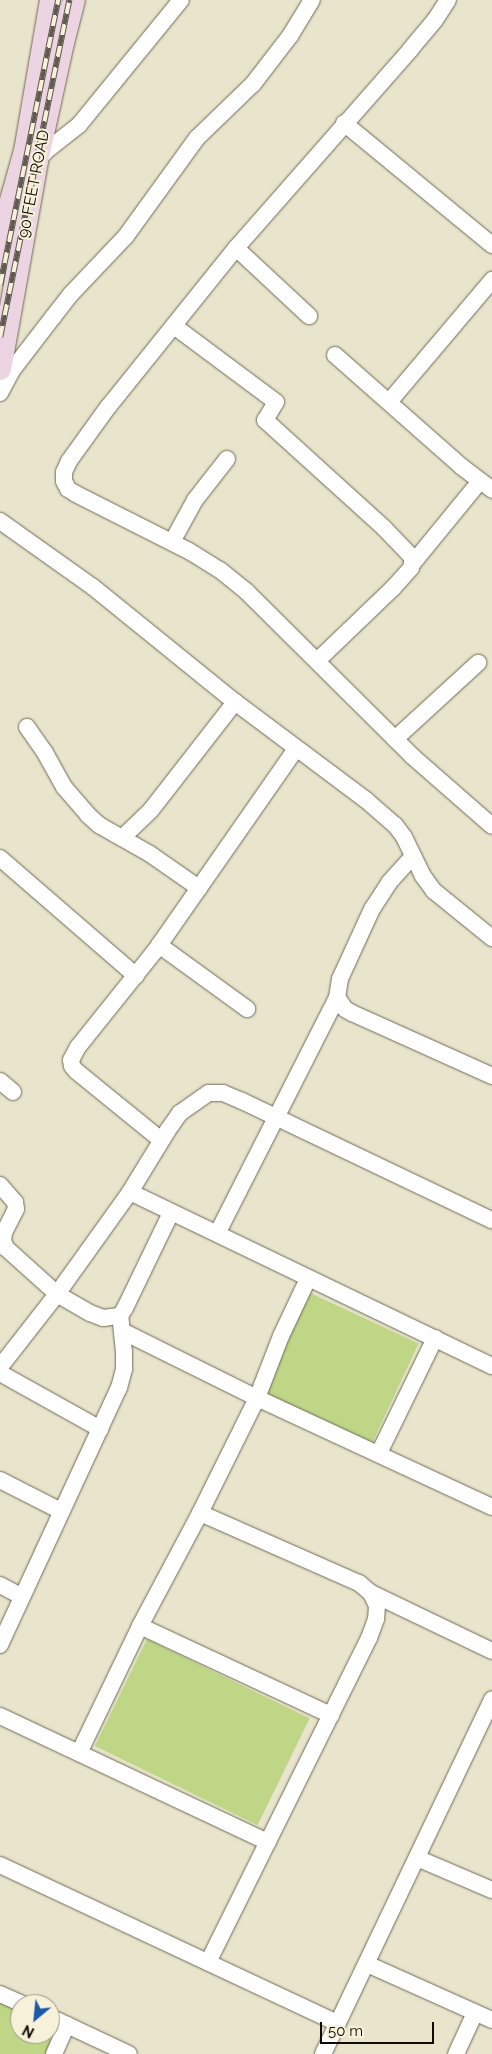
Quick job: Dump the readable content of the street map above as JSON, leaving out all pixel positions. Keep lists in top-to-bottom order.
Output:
{
  "streets": {
    "main road": ["90 FEET ROAD"]
  },
  "scale_bar": "50 m",
  "north": "bottom left"
}
